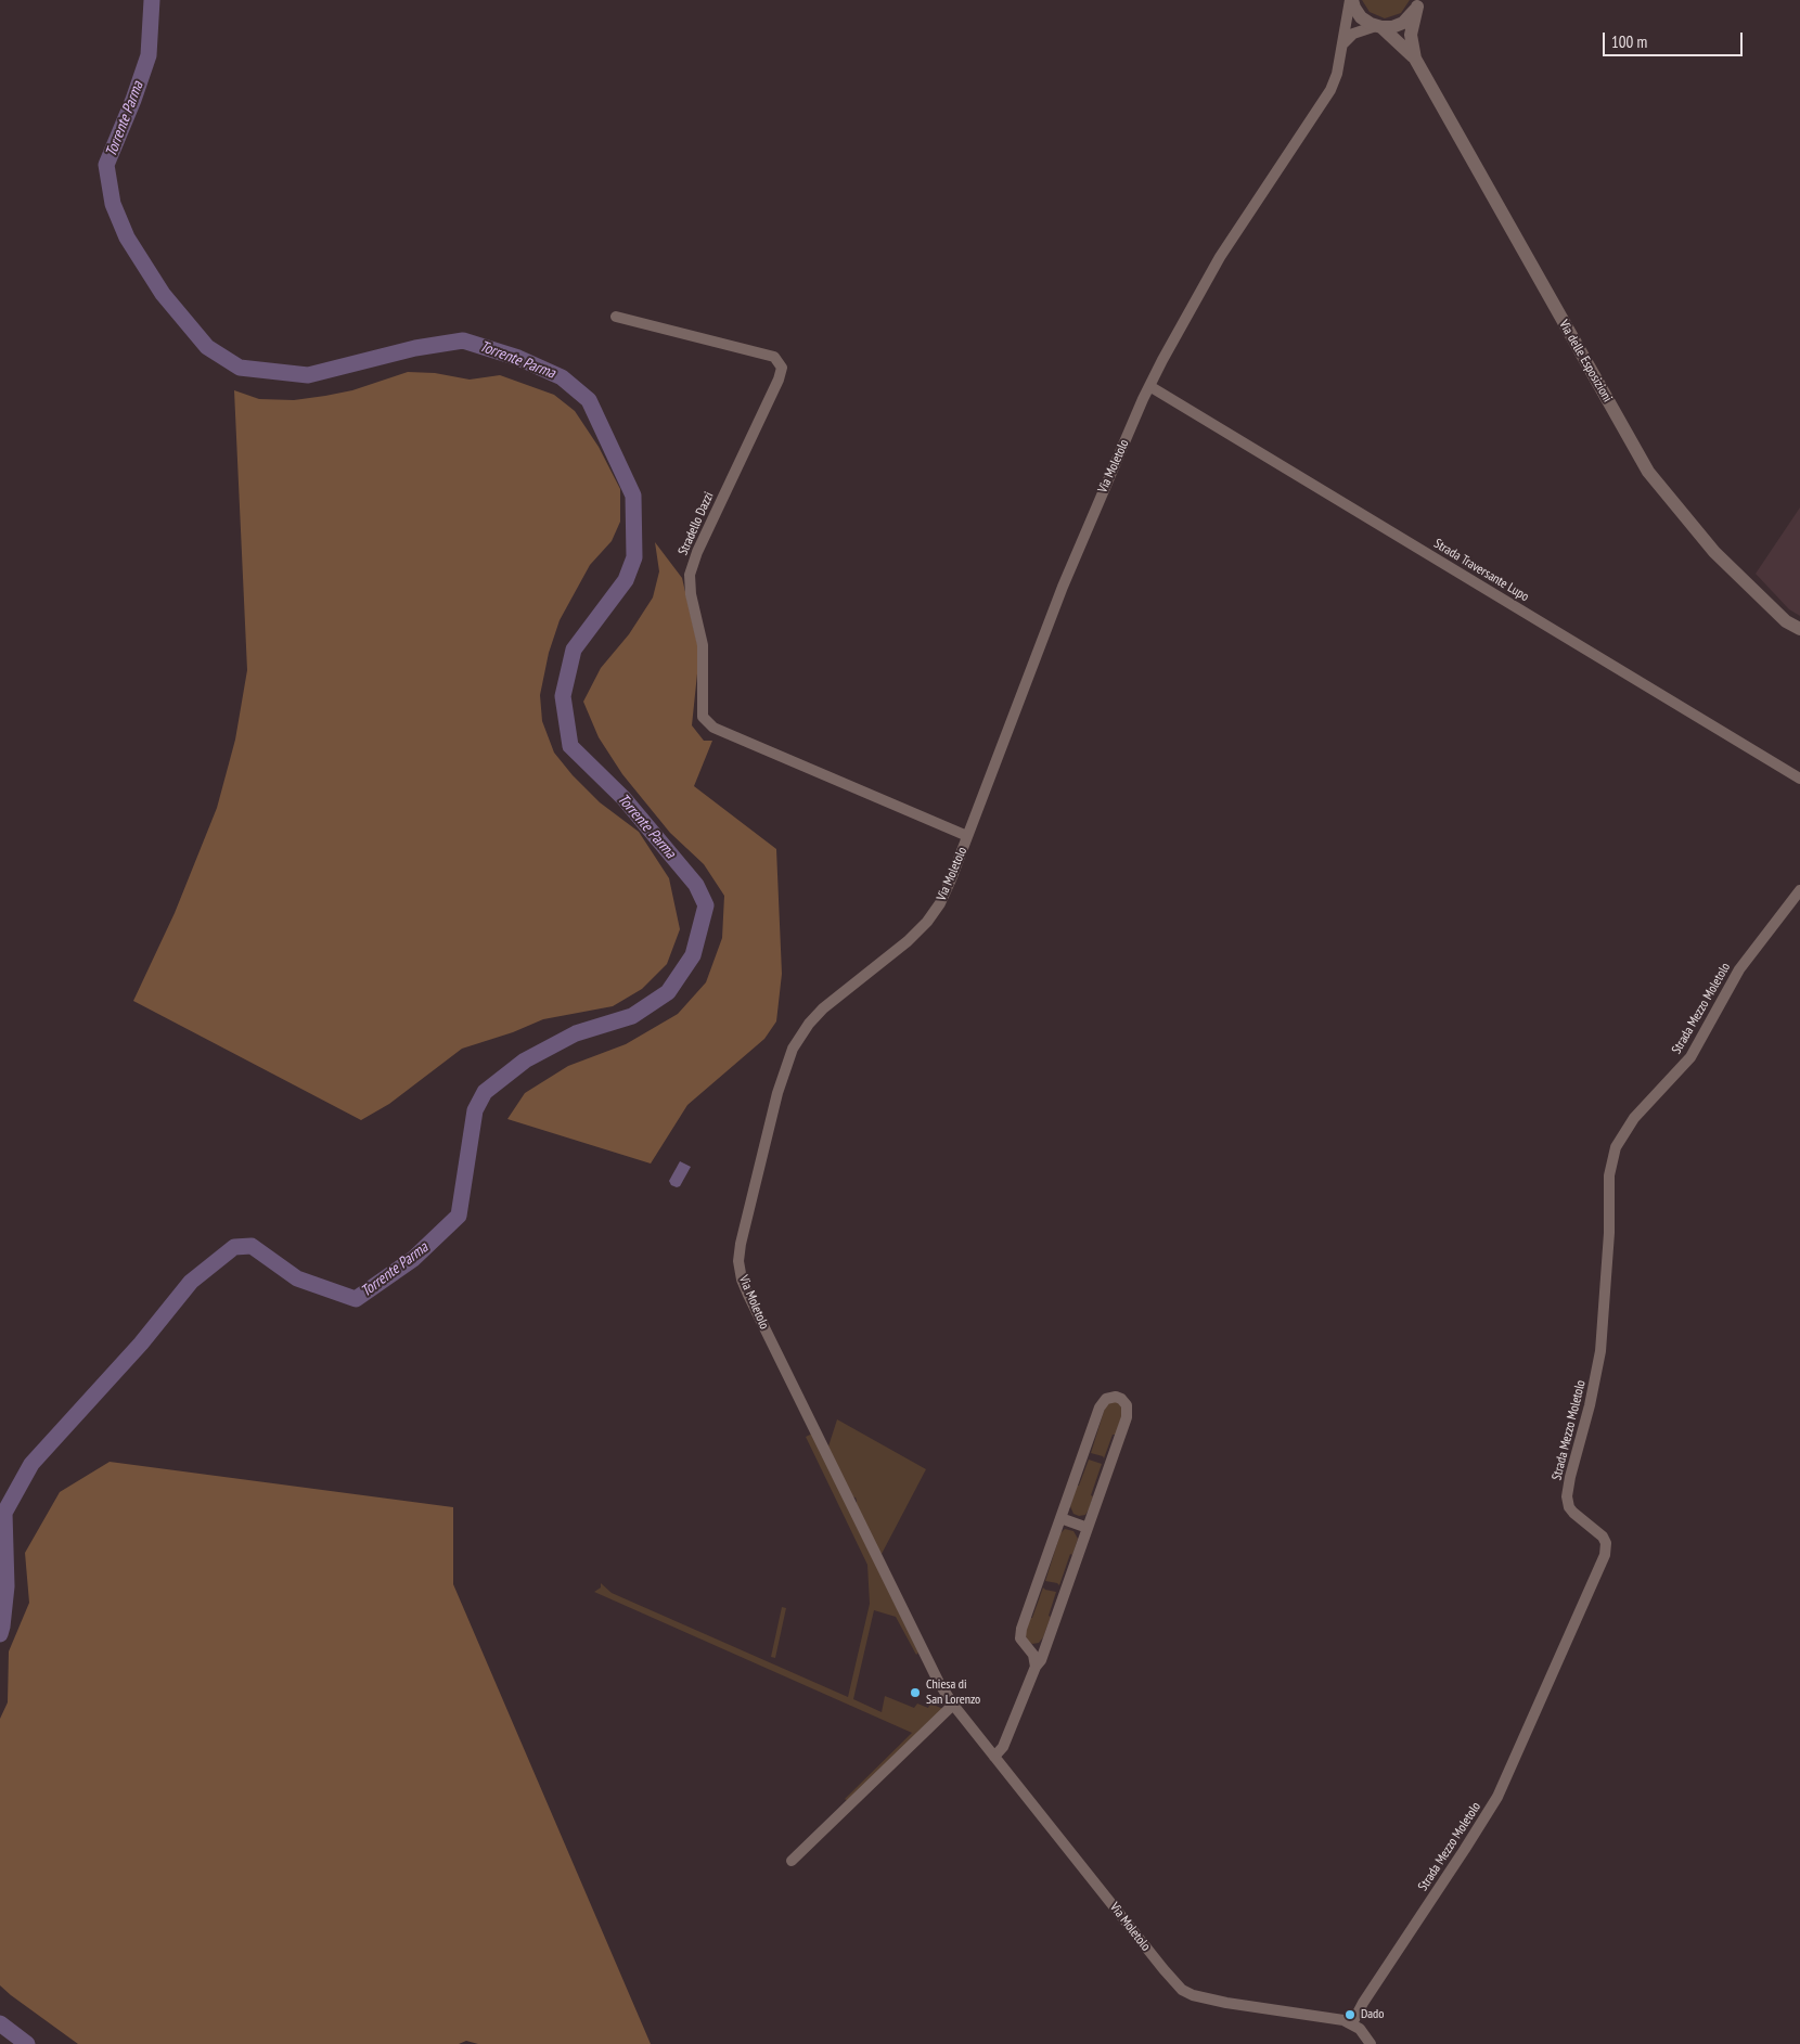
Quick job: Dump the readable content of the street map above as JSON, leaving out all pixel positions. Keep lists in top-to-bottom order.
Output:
{
  "streets": {
    "street": [
      "Via delle Esposizioni",
      "Via Moletolo",
      "Stradello Dazzi",
      "Strada Traversante Lupo",
      "Strada Mezzo Moletolo"
    ]
  },
  "crossings": [
    ["Via delle Esposizioni", "Via Moletolo"],
    ["Via Moletolo", "Stradello Dazzi"],
    ["Via Moletolo", "Strada Traversante Lupo"],
    ["Via Moletolo", "Strada Mezzo Moletolo"]
  ],
  "water": ["Torrente Parma"],
  "places": ["Chiesa di San Lorenzo", "Dado"],
  "scale_bar": "100 m"
}
